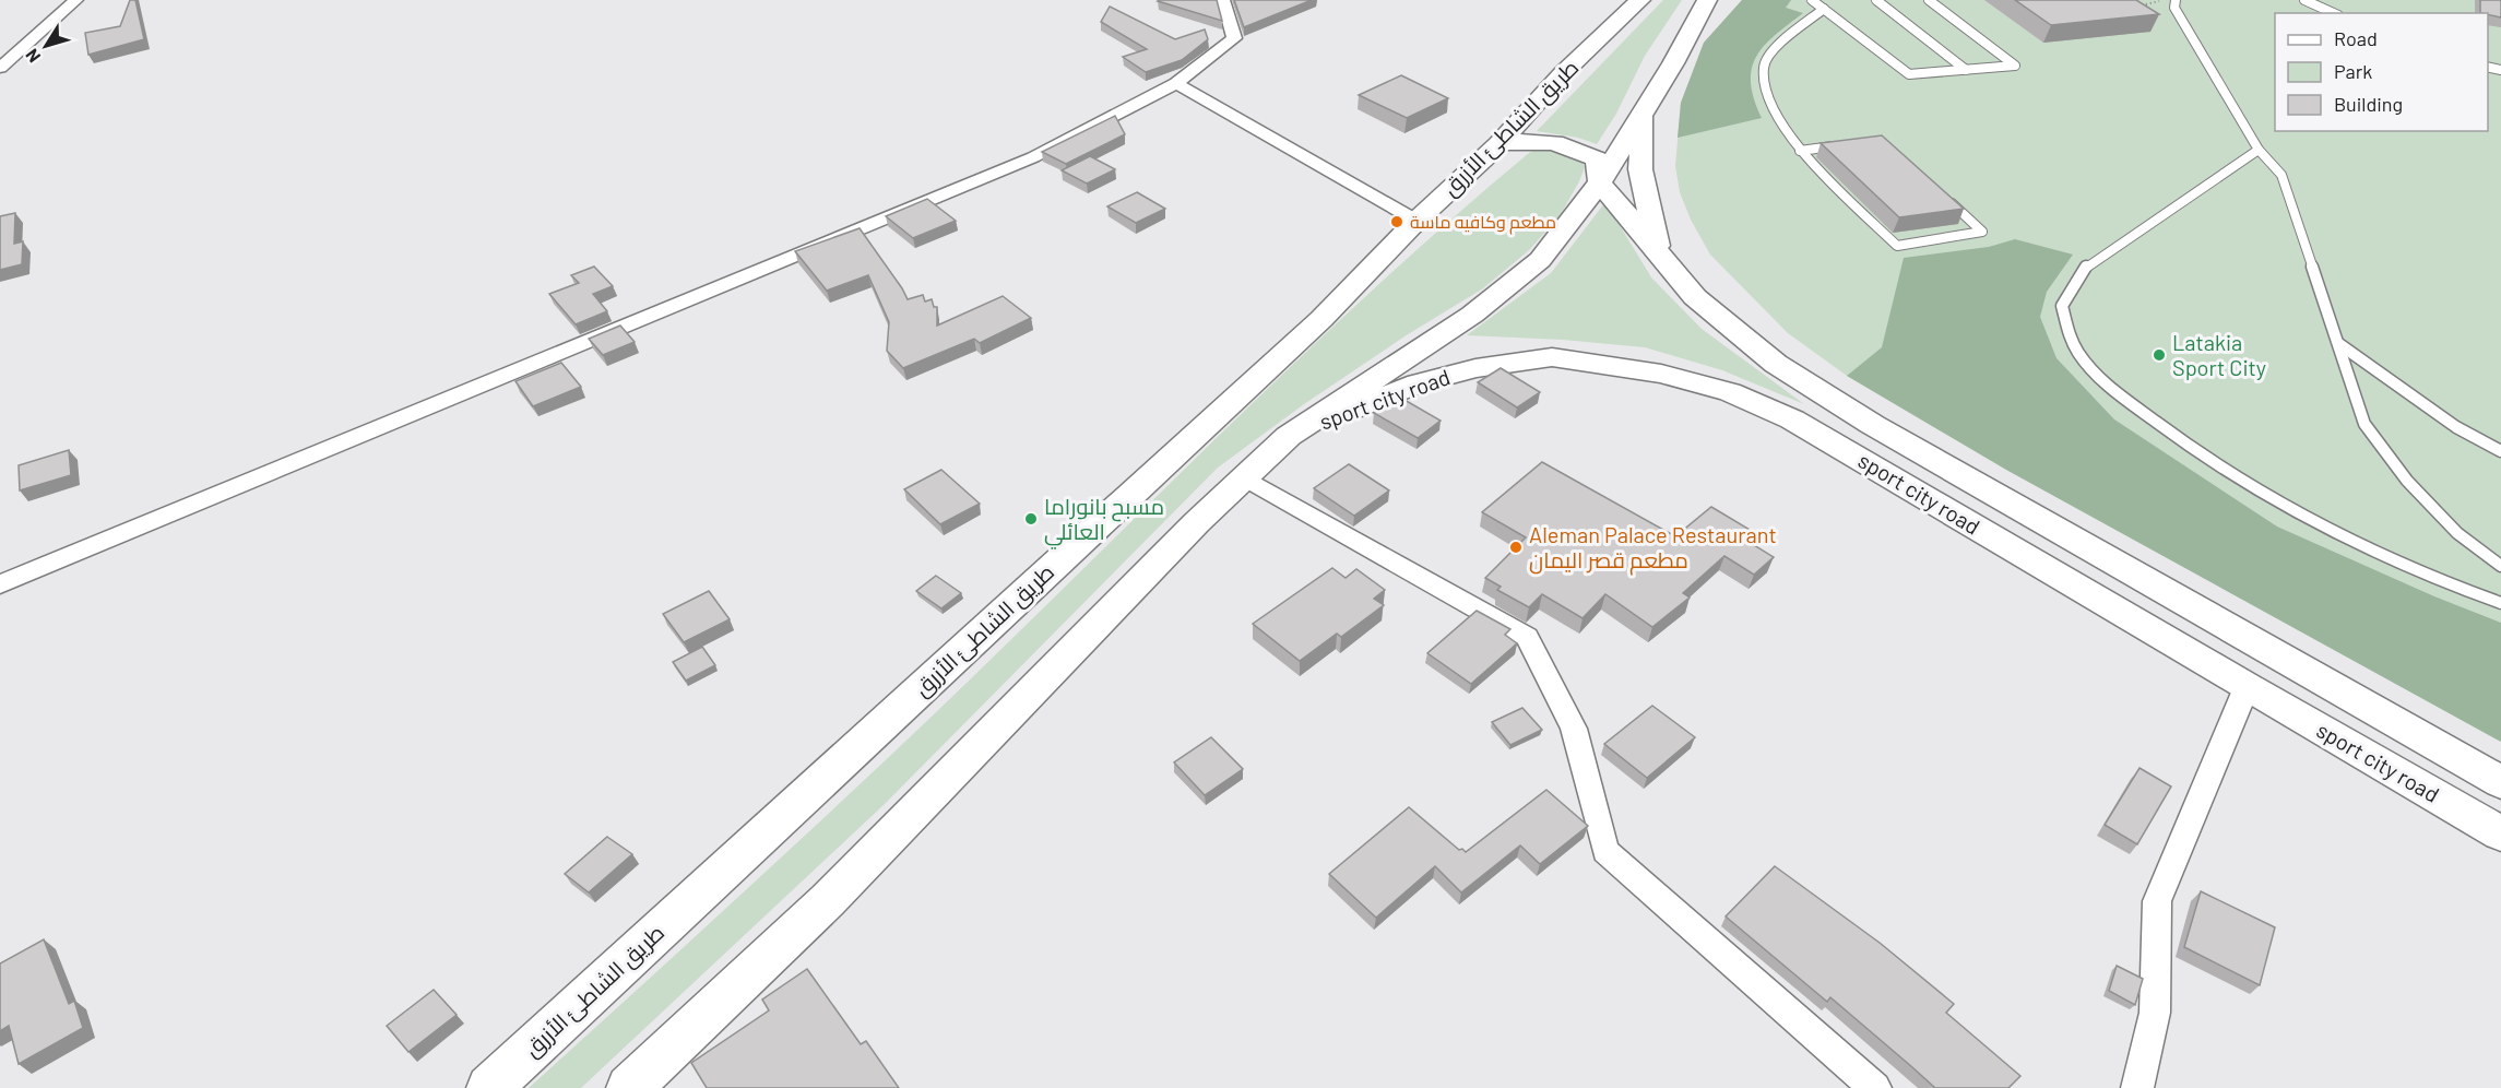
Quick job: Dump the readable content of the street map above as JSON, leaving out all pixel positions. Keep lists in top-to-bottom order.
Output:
{
  "streets": {
    "main road": ["طريق الشاطئ الأزرق", "sport city road"]
  },
  "crossings": [
    ["طريق الشاطئ الأزرق", "sport city road"]
  ],
  "places": [
    "مطعم وكافيه ماسة",
    "Latakia Sport City",
    "مسبح بانوراما العائلي",
    "Aleman Palace Restaurant مطعم قصر اليمان"
  ],
  "legend": ["Road", "Park", "Building"],
  "north": "bottom left"
}
